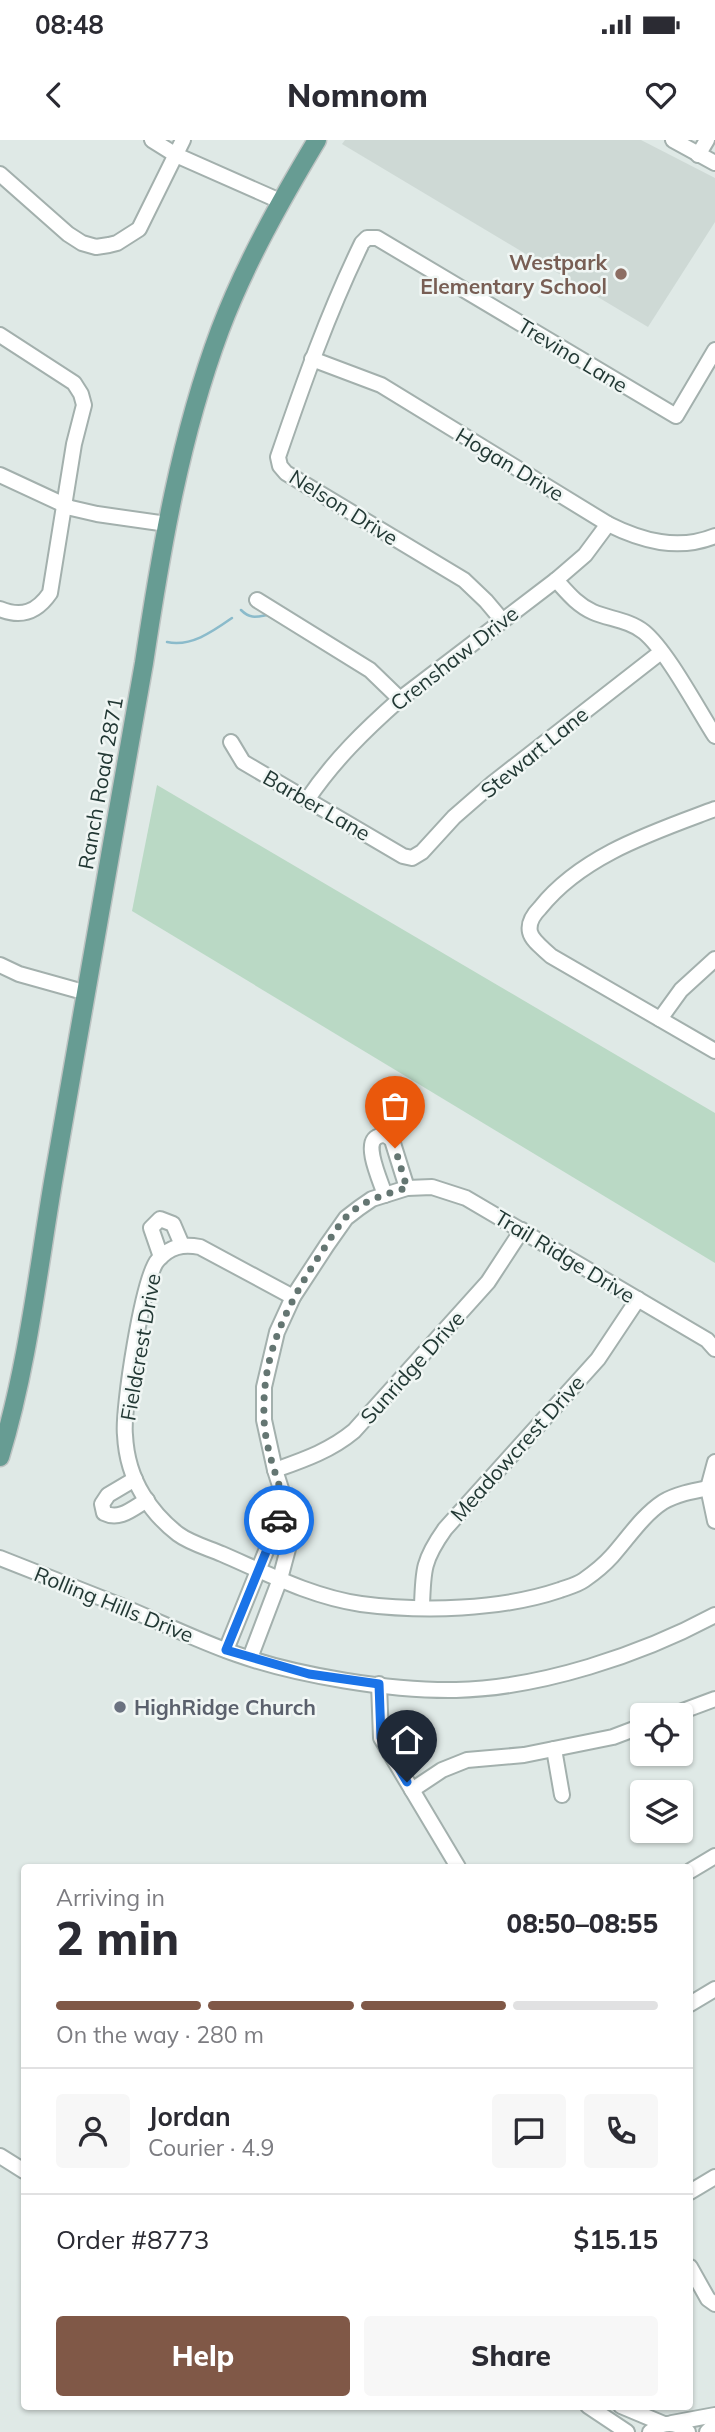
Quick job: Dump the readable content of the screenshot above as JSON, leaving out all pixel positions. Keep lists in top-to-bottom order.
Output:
{
  "streets": {
    "main road": ["Ranch Road 2871"],
    "street": [
      "Trevino Lane",
      "Hogan Drive",
      "Nelson Drive",
      "Crenshaw Drive",
      "Stewart Lane",
      "Barber Lane",
      "Trail Ridge Drive",
      "Fieldcrest Drive",
      "Sunridge Drive",
      "Meadowcrest Drive",
      "Rolling Hills Drive"
    ]
  },
  "crossings": [
    ["Trevino Lane", "Nelson Drive"],
    ["Hogan Drive", "Nelson Drive"],
    ["Hogan Drive", "Crenshaw Drive"],
    ["Nelson Drive", "Crenshaw Drive"],
    ["Crenshaw Drive", "Barber Lane"],
    ["Stewart Lane", "Barber Lane"],
    ["Trail Ridge Drive", "Fieldcrest Drive"],
    ["Trail Ridge Drive", "Sunridge Drive"],
    ["Trail Ridge Drive", "Meadowcrest Drive"],
    ["Trail Ridge Drive", "Rolling Hills Drive"],
    ["Fieldcrest Drive", "Meadowcrest Drive"]
  ],
  "places": ["Westpark Elementary School", "HighRidge Church"],
  "page": {
    "status": "08:48",
    "header": "Nomnom",
    "heading": ["2 min", "Arriving in", "08:50–08:55"],
    "panel": [
      "Jordan",
      "Courier · 4.9",
      "Order #8773",
      "$15.15"
    ],
    "bar": "On the way · 280 m",
    "buttons": ["Help", "Share"]
  }
}
